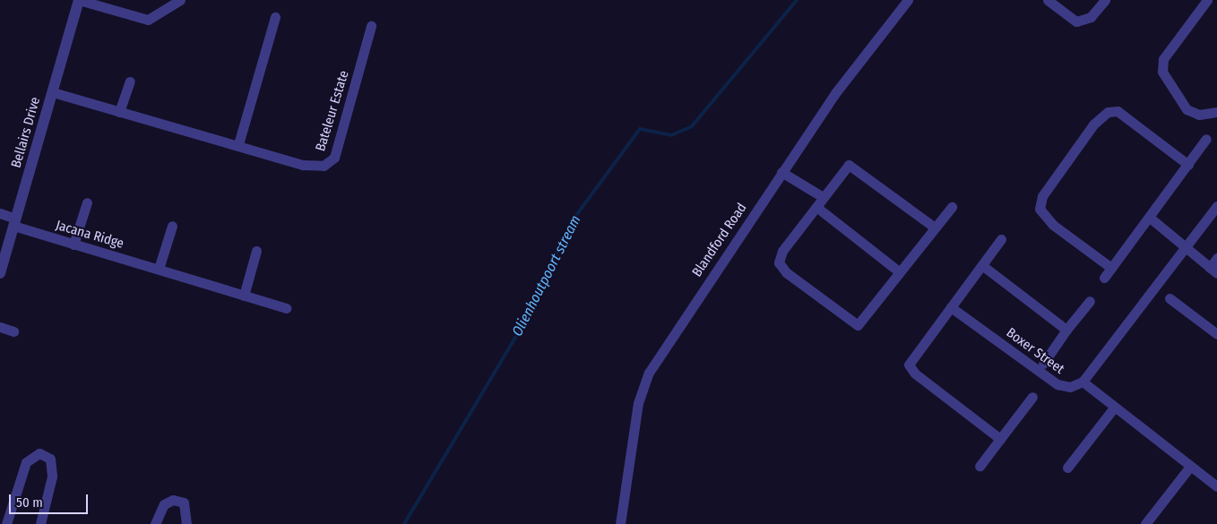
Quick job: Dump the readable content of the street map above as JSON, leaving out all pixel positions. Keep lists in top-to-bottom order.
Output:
{
  "streets": {
    "street": [
      "Bateleur Estate",
      "Bellairs Drive",
      "Jacana Ridge",
      "Blandford Road",
      "Boxer Street"
    ]
  },
  "crossings": [
    ["Bateleur Estate", "Bellairs Drive"],
    ["Bellairs Drive", "Jacana Ridge"]
  ],
  "water": ["Olienhoutpoort stream"],
  "scale_bar": "50 m"
}
